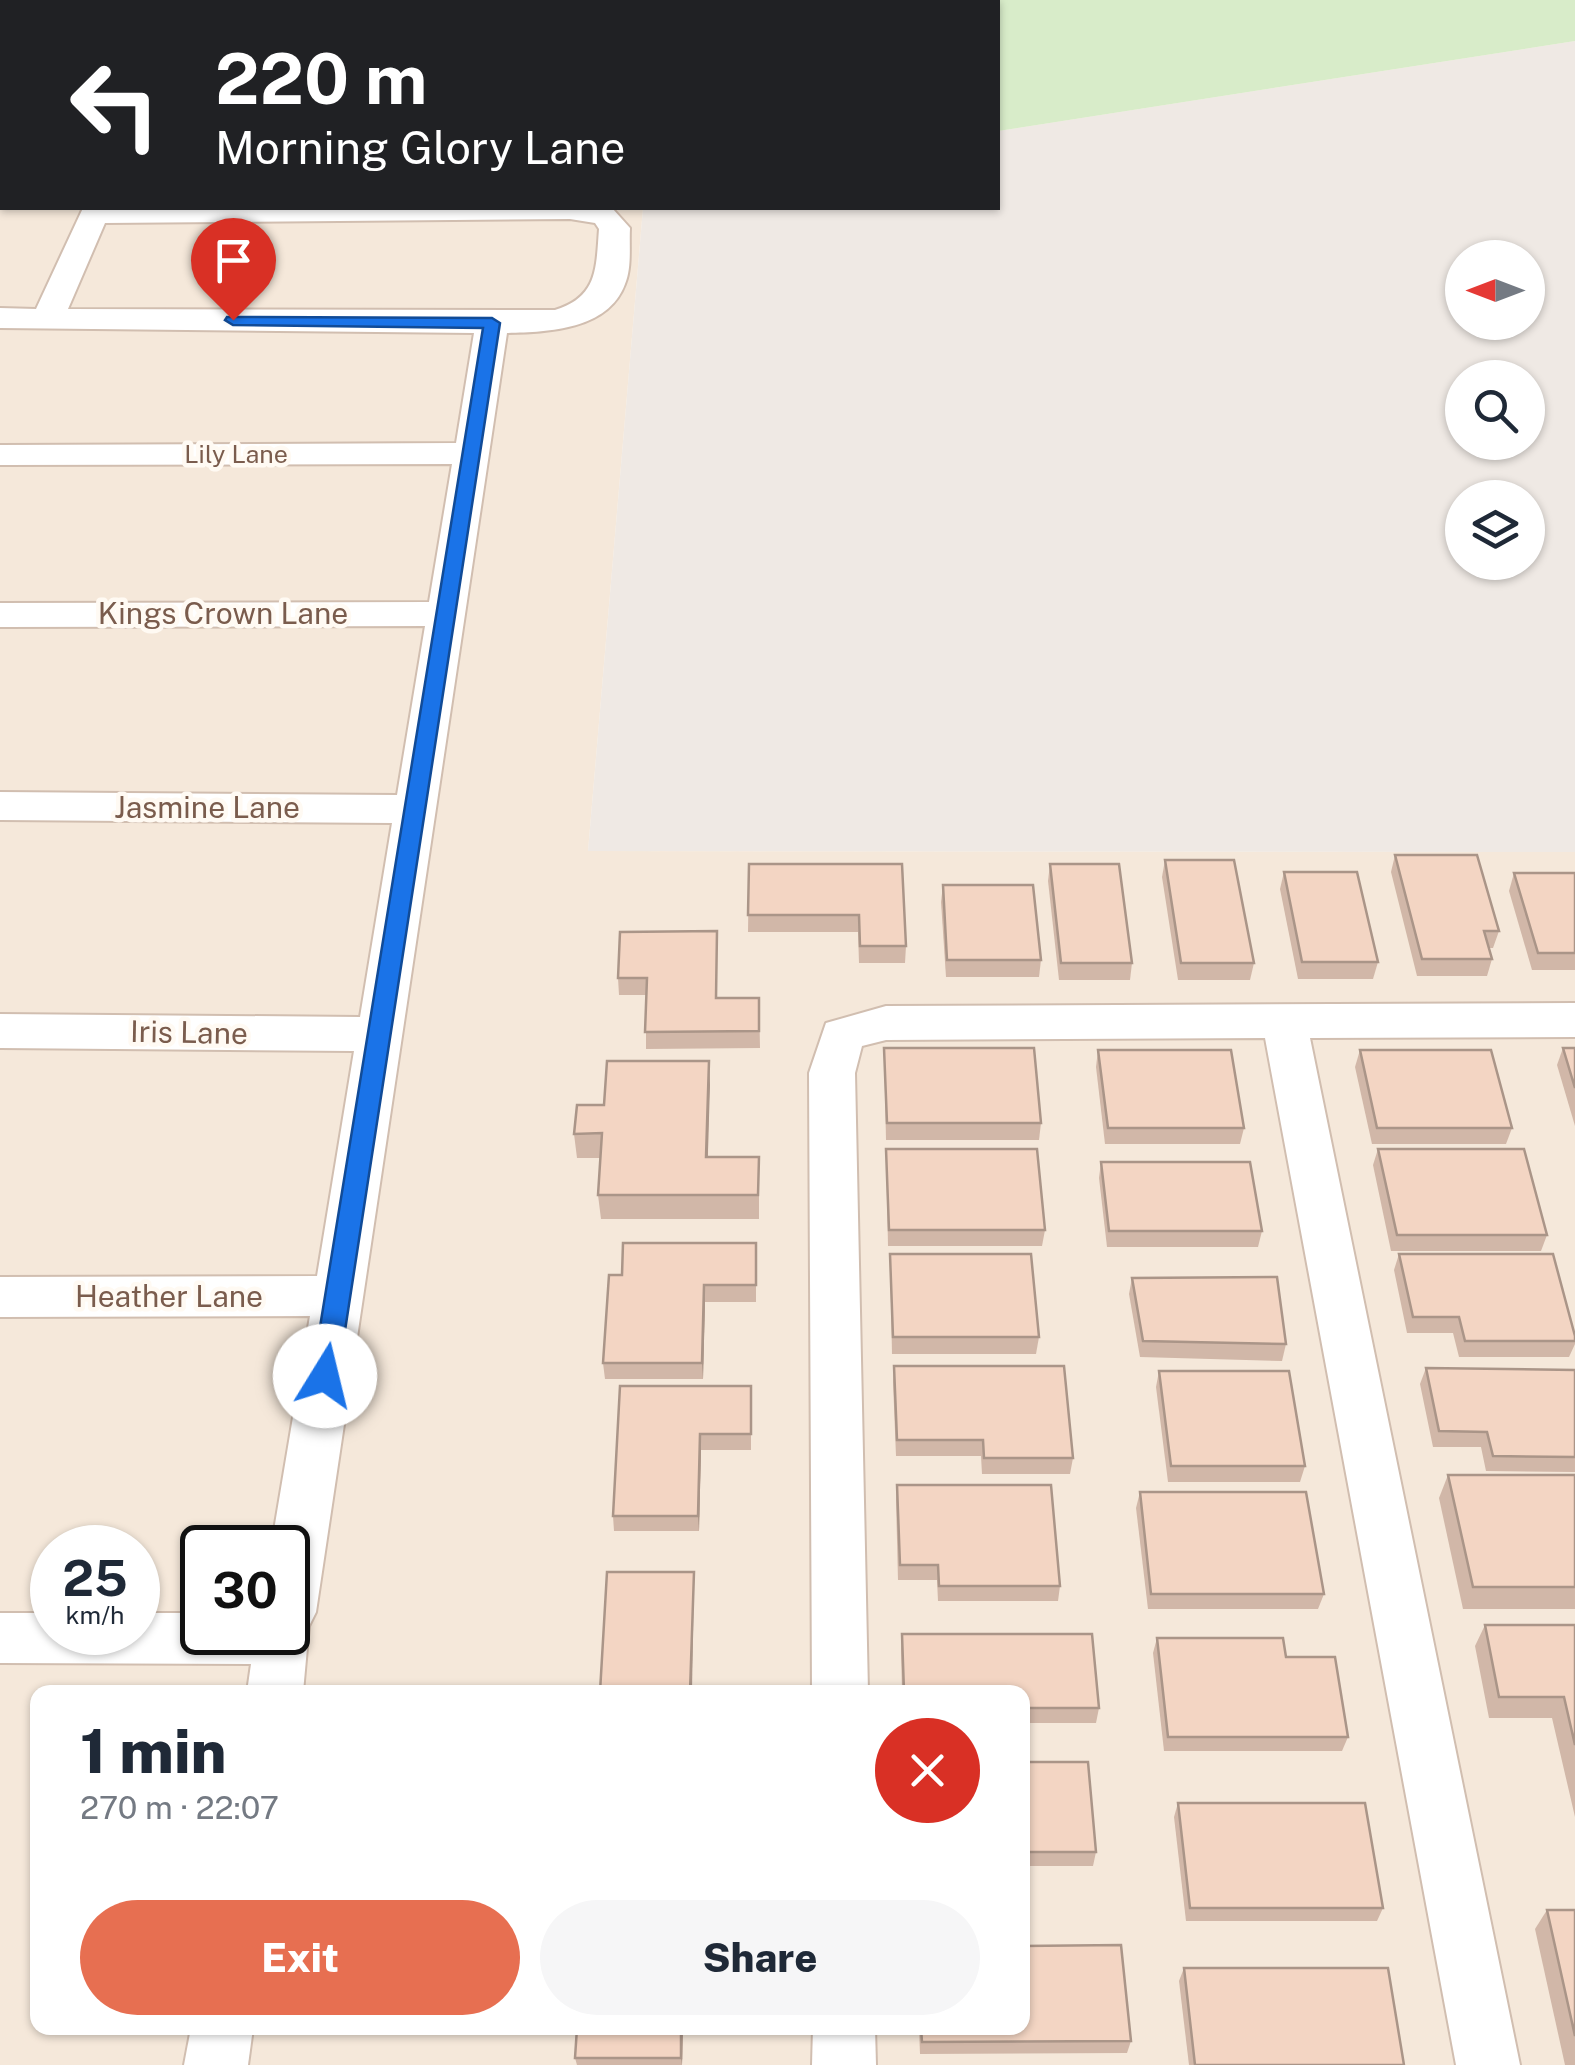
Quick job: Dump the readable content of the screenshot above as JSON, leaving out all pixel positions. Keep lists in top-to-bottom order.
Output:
{
  "streets": {
    "street": [
      "Lily Lane",
      "Kings Crown Lane",
      "Jasmine Lane",
      "Iris Lane",
      "Heather Lane"
    ]
  },
  "north": "left",
  "page": {
    "turn": ["220 m", "Morning Glory Lane"],
    "speed": "25 km/h",
    "limit": "30",
    "heading": ["1 min", "270 m · 22:07"],
    "buttons": ["Exit", "Share"]
  }
}
